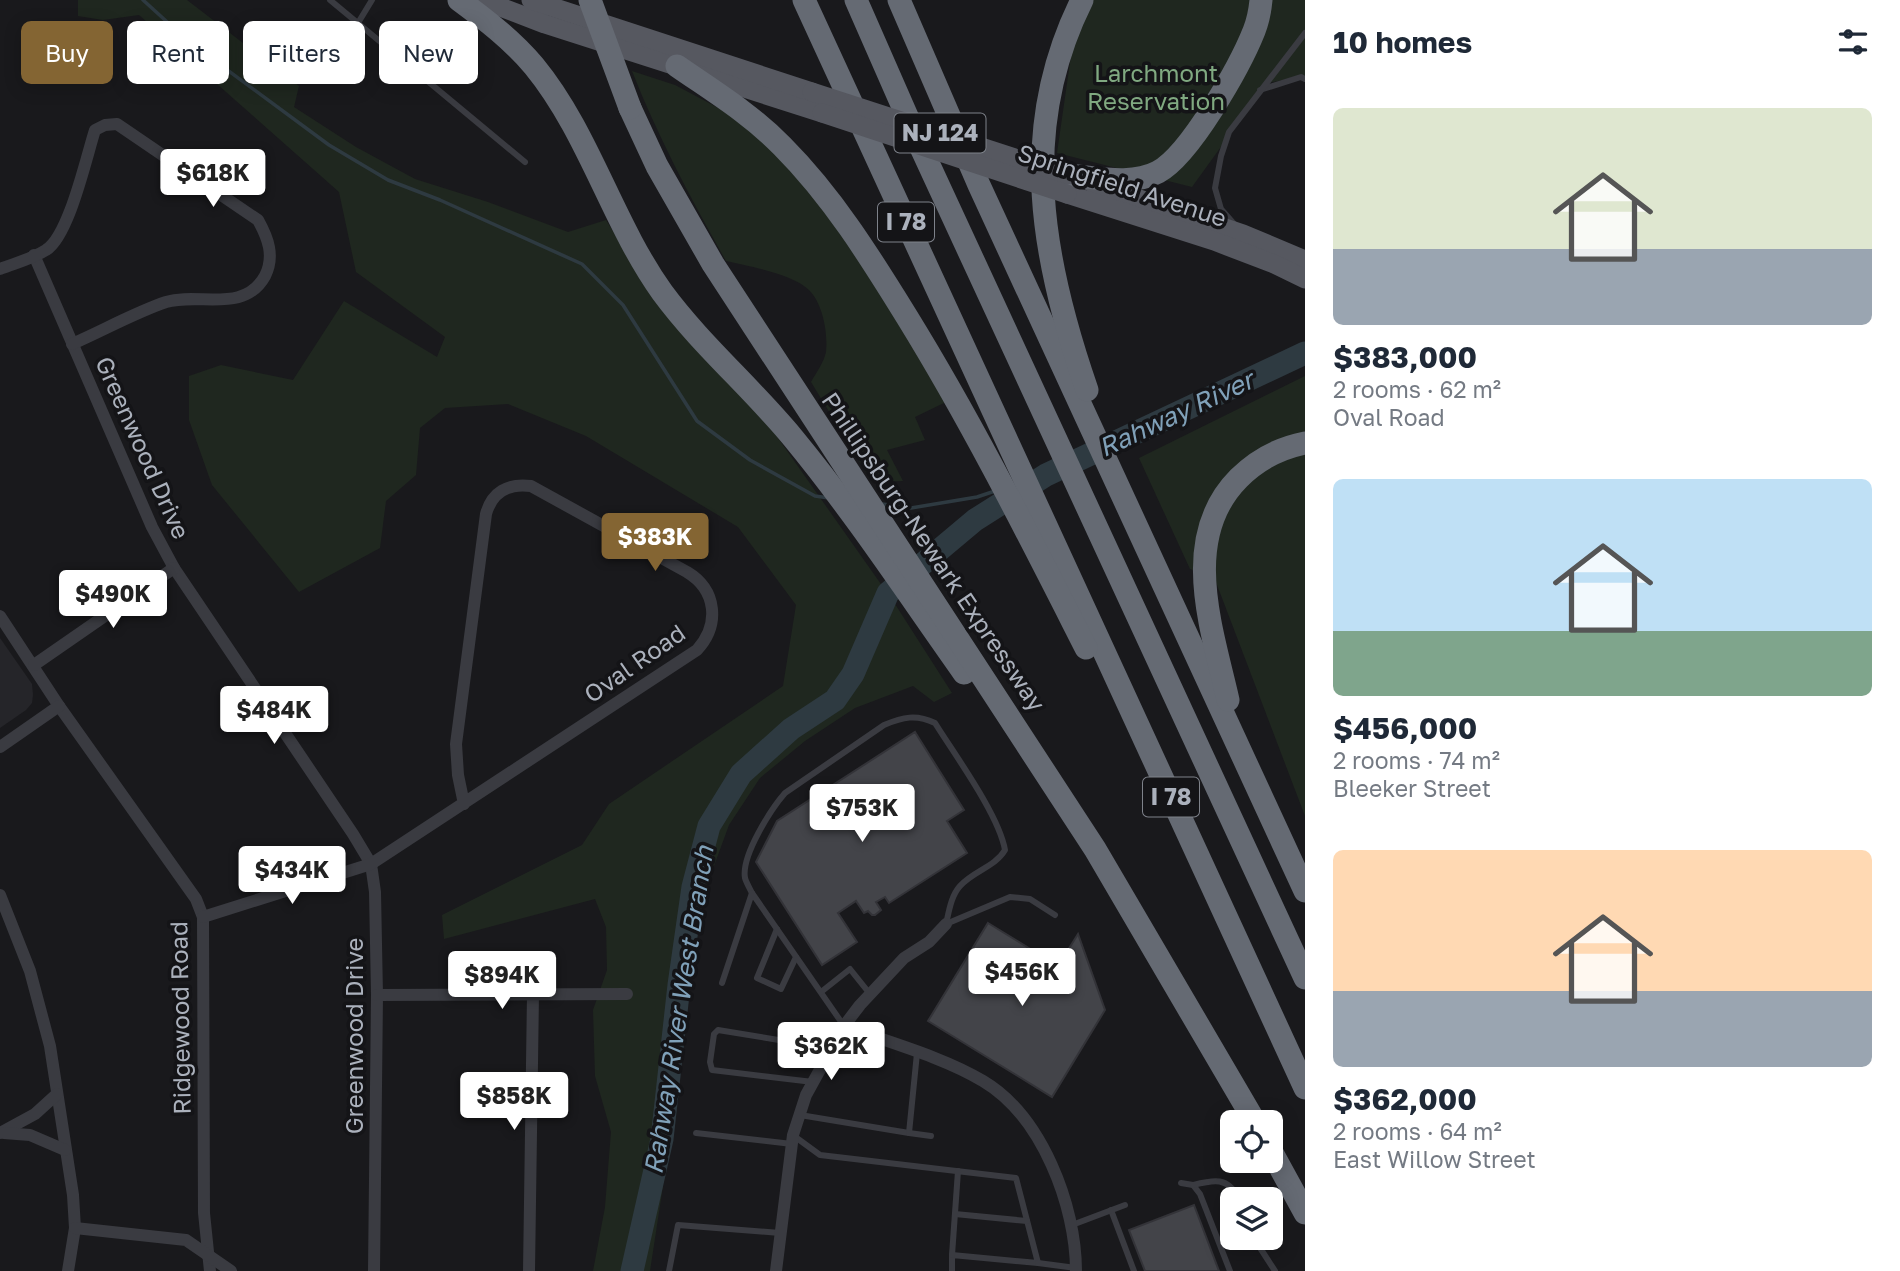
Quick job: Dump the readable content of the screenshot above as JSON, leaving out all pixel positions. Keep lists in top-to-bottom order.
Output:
{
  "streets": {
    "highway": ["I 78", "Phillipsburg-Newark Expressway"],
    "main road": ["NJ 124", "Springfield Avenue"],
    "street": ["Greenwood Drive", "Oval Road", "Ridgewood Road"]
  },
  "crossings": [
    ["Greenwood Drive", "Oval Road"],
    ["Oval Road", "Ridgewood Road"]
  ],
  "water": ["Rahway River", "Rahway River West Branch"],
  "parks": ["Larchmont Reservation"],
  "page": {
    "heading": "10 homes",
    "chip": [
      "Buy",
      "Rent",
      "Filters",
      "New"
    ],
    "list": [
      {
        "name": "$383,000",
        "note": "2 rooms · 62 m² · Oval Road"
      },
      {
        "name": "$456,000",
        "note": "2 rooms · 74 m² · Bleeker Street"
      },
      {
        "name": "$362,000",
        "note": "2 rooms · 64 m² · East Willow Street"
      }
    ],
    "price": [
      "$618K",
      "$383K",
      "$490K",
      "$484K",
      "$753K",
      "$434K",
      "$456K",
      "$894K",
      "$362K",
      "$858K"
    ]
  }
}
